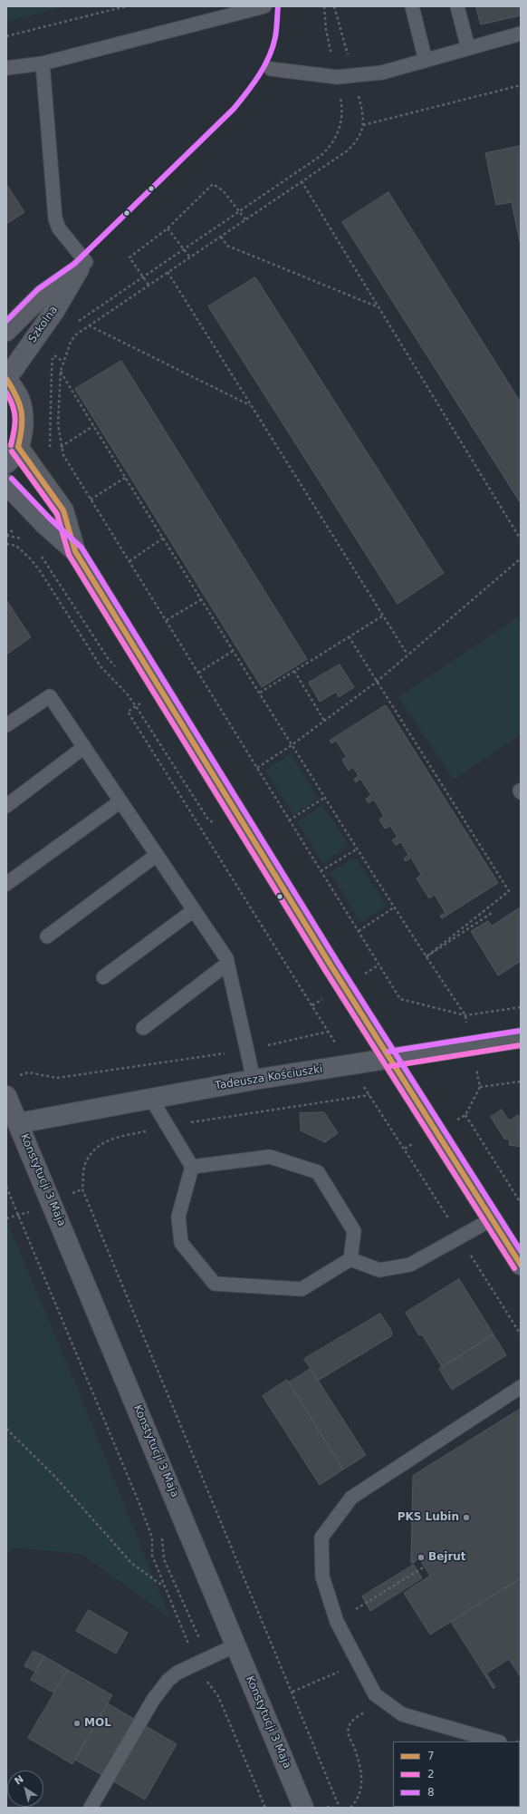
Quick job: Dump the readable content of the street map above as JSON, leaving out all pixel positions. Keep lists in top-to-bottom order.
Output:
{
  "streets": {
    "street": ["Szkolna", "Tadeusza Kościuszki", "Konstytucji 3 Maja"]
  },
  "crossings": [
    ["Tadeusza Kościuszki", "Konstytucji 3 Maja"]
  ],
  "places": ["PKS Lubin", "Bejrut", "MOL"],
  "lines": ["transit line 8", "transit line 7", "transit line 2"],
  "legend": ["7", "2", "8"],
  "north": "top left"
}
